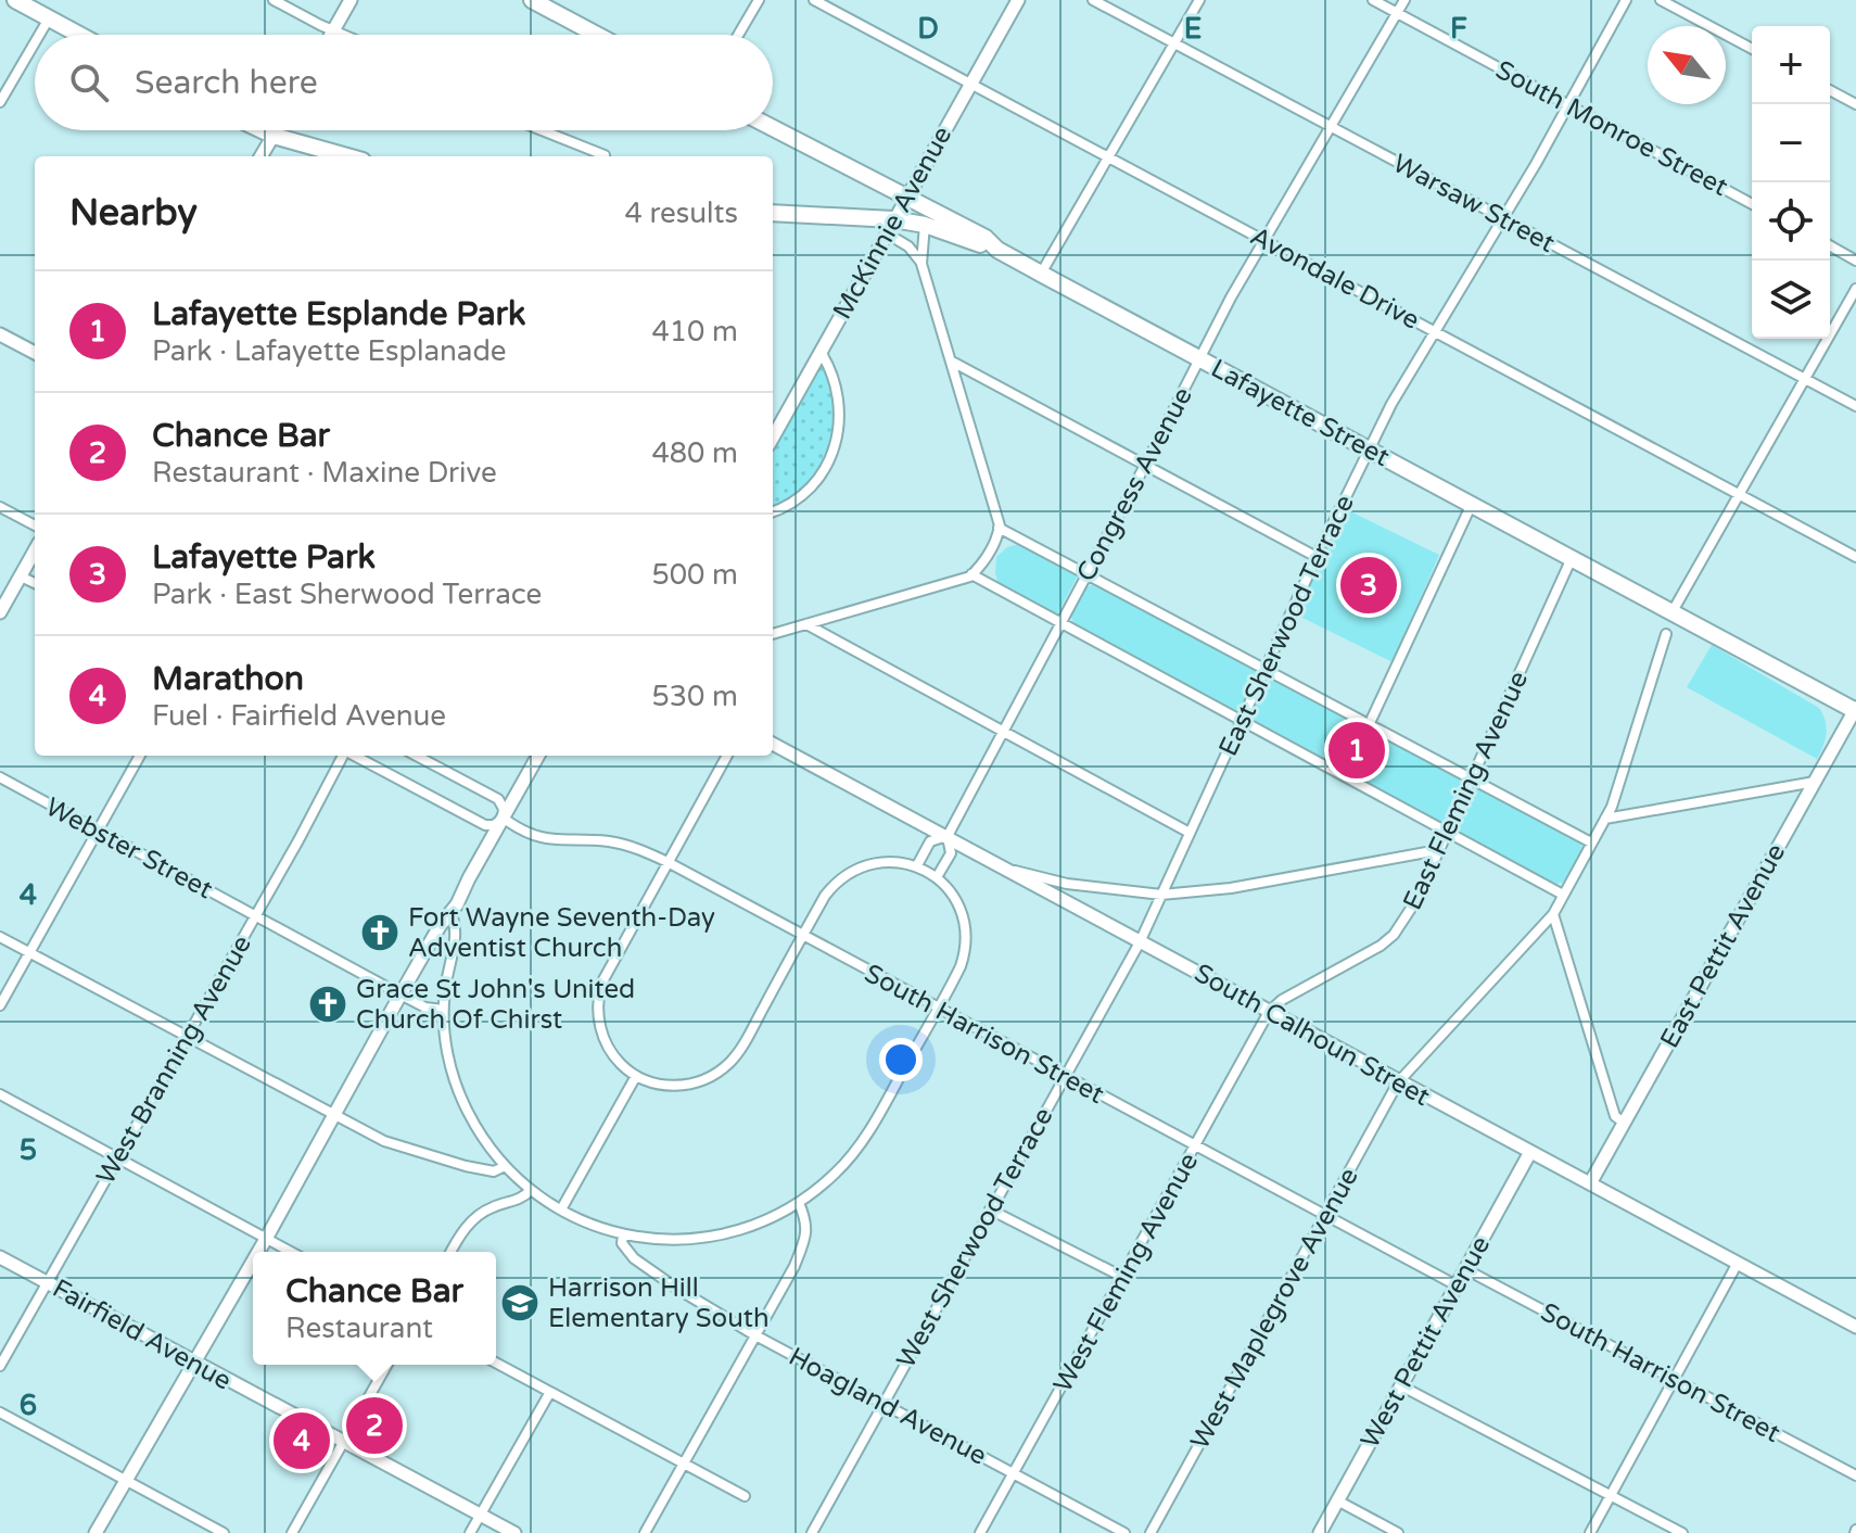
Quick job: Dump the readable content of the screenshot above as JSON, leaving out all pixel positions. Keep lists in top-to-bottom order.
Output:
{
  "streets": {
    "highway": ["Lafayette Street"],
    "street": [
      "South Monroe Street",
      "Warsaw Street",
      "McKinnie Avenue",
      "Avondale Drive",
      "Congress Avenue",
      "East Sherwood Terrace",
      "East Fleming Avenue",
      "Webster Street",
      "East Pettit Avenue",
      "South Harrison Street",
      "South Calhoun Street",
      "West Branning Avenue",
      "West Sherwood Terrace",
      "West Fleming Avenue",
      "West Maplegrove Avenue",
      "Fairfield Avenue",
      "West Pettit Avenue",
      "Hoagland Avenue"
    ]
  },
  "crossings": [
    ["South Monroe Street", "Congress Avenue"],
    ["South Monroe Street", "East Sherwood Terrace"],
    ["Warsaw Street", "Congress Avenue"],
    ["Warsaw Street", "East Sherwood Terrace"],
    ["McKinnie Avenue", "Avondale Drive"],
    ["McKinnie Avenue", "Lafayette Street"],
    ["Avondale Drive", "Congress Avenue"],
    ["Avondale Drive", "East Sherwood Terrace"],
    ["Lafayette Street", "Congress Avenue"],
    ["Lafayette Street", "East Sherwood Terrace"],
    ["Lafayette Street", "East Fleming Avenue"],
    ["Lafayette Street", "East Pettit Avenue"],
    ["Congress Avenue", "South Calhoun Street"],
    ["East Sherwood Terrace", "South Calhoun Street"],
    ["East Sherwood Terrace", "West Sherwood Terrace"],
    ["East Fleming Avenue", "South Calhoun Street"],
    ["East Fleming Avenue", "West Fleming Avenue"],
    ["Webster Street", "West Branning Avenue"],
    ["East Pettit Avenue", "South Calhoun Street"],
    ["South Harrison Street", "West Sherwood Terrace"],
    ["South Harrison Street", "West Fleming Avenue"],
    ["South Harrison Street", "West Maplegrove Avenue"],
    ["South Harrison Street", "West Pettit Avenue"],
    ["South Calhoun Street", "West Sherwood Terrace"],
    ["South Calhoun Street", "West Fleming Avenue"],
    ["South Calhoun Street", "West Maplegrove Avenue"],
    ["South Calhoun Street", "West Pettit Avenue"],
    ["West Branning Avenue", "Fairfield Avenue"],
    ["West Sherwood Terrace", "Hoagland Avenue"],
    ["West Fleming Avenue", "Hoagland Avenue"]
  ],
  "places": {
    "church": ["Fort Wayne Seventh-Day Adventist Church", "Grace St John's United Church Of Chirst"],
    "school or university": ["Harrison Hill Elementary South"]
  },
  "north": "top left",
  "page": {
    "map_buttons": ["+", "−"],
    "search": "Search here",
    "heading": ["Nearby", "4 results"],
    "list": [
      {
        "mark": "1",
        "name": "Lafayette Esplande Park",
        "note": "Park · Lafayette Esplanade",
        "value": "410 m"
      },
      {
        "mark": "2",
        "name": "Chance Bar",
        "note": "Restaurant · Maxine Drive",
        "value": "480 m"
      },
      {
        "mark": "3",
        "name": "Lafayette Park",
        "note": "Park · East Sherwood Terrace",
        "value": "500 m"
      },
      {
        "mark": "4",
        "name": "Marathon",
        "note": "Fuel · Fairfield Avenue",
        "value": "530 m"
      }
    ],
    "pins": [
      "3",
      "1",
      "2",
      "4"
    ],
    "popup": ["Chance Bar", "Restaurant"]
  },
  "grid": {
    "columns": ["D", "E", "F"],
    "rows": ["4", "5", "6"]
  }
}
